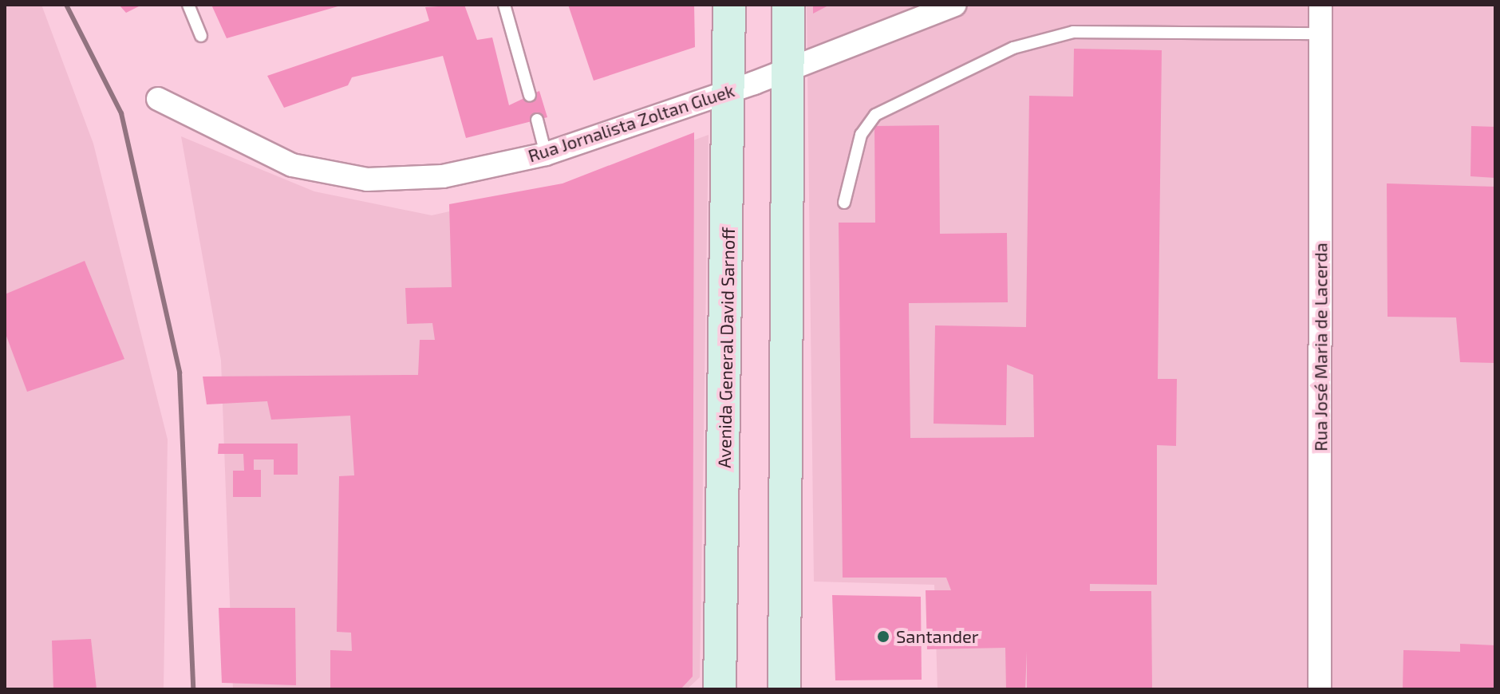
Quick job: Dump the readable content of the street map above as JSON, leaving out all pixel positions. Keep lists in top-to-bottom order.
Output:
{
  "streets": {
    "main road": ["Avenida General David Sarnoff"],
    "street": ["Rua Jornalista Zoltan Gluek", "Rua José Maria de Lacerda"]
  },
  "crossings": [
    ["Rua Jornalista Zoltan Gluek", "Avenida General David Sarnoff"]
  ],
  "places": ["Santander"]
}
